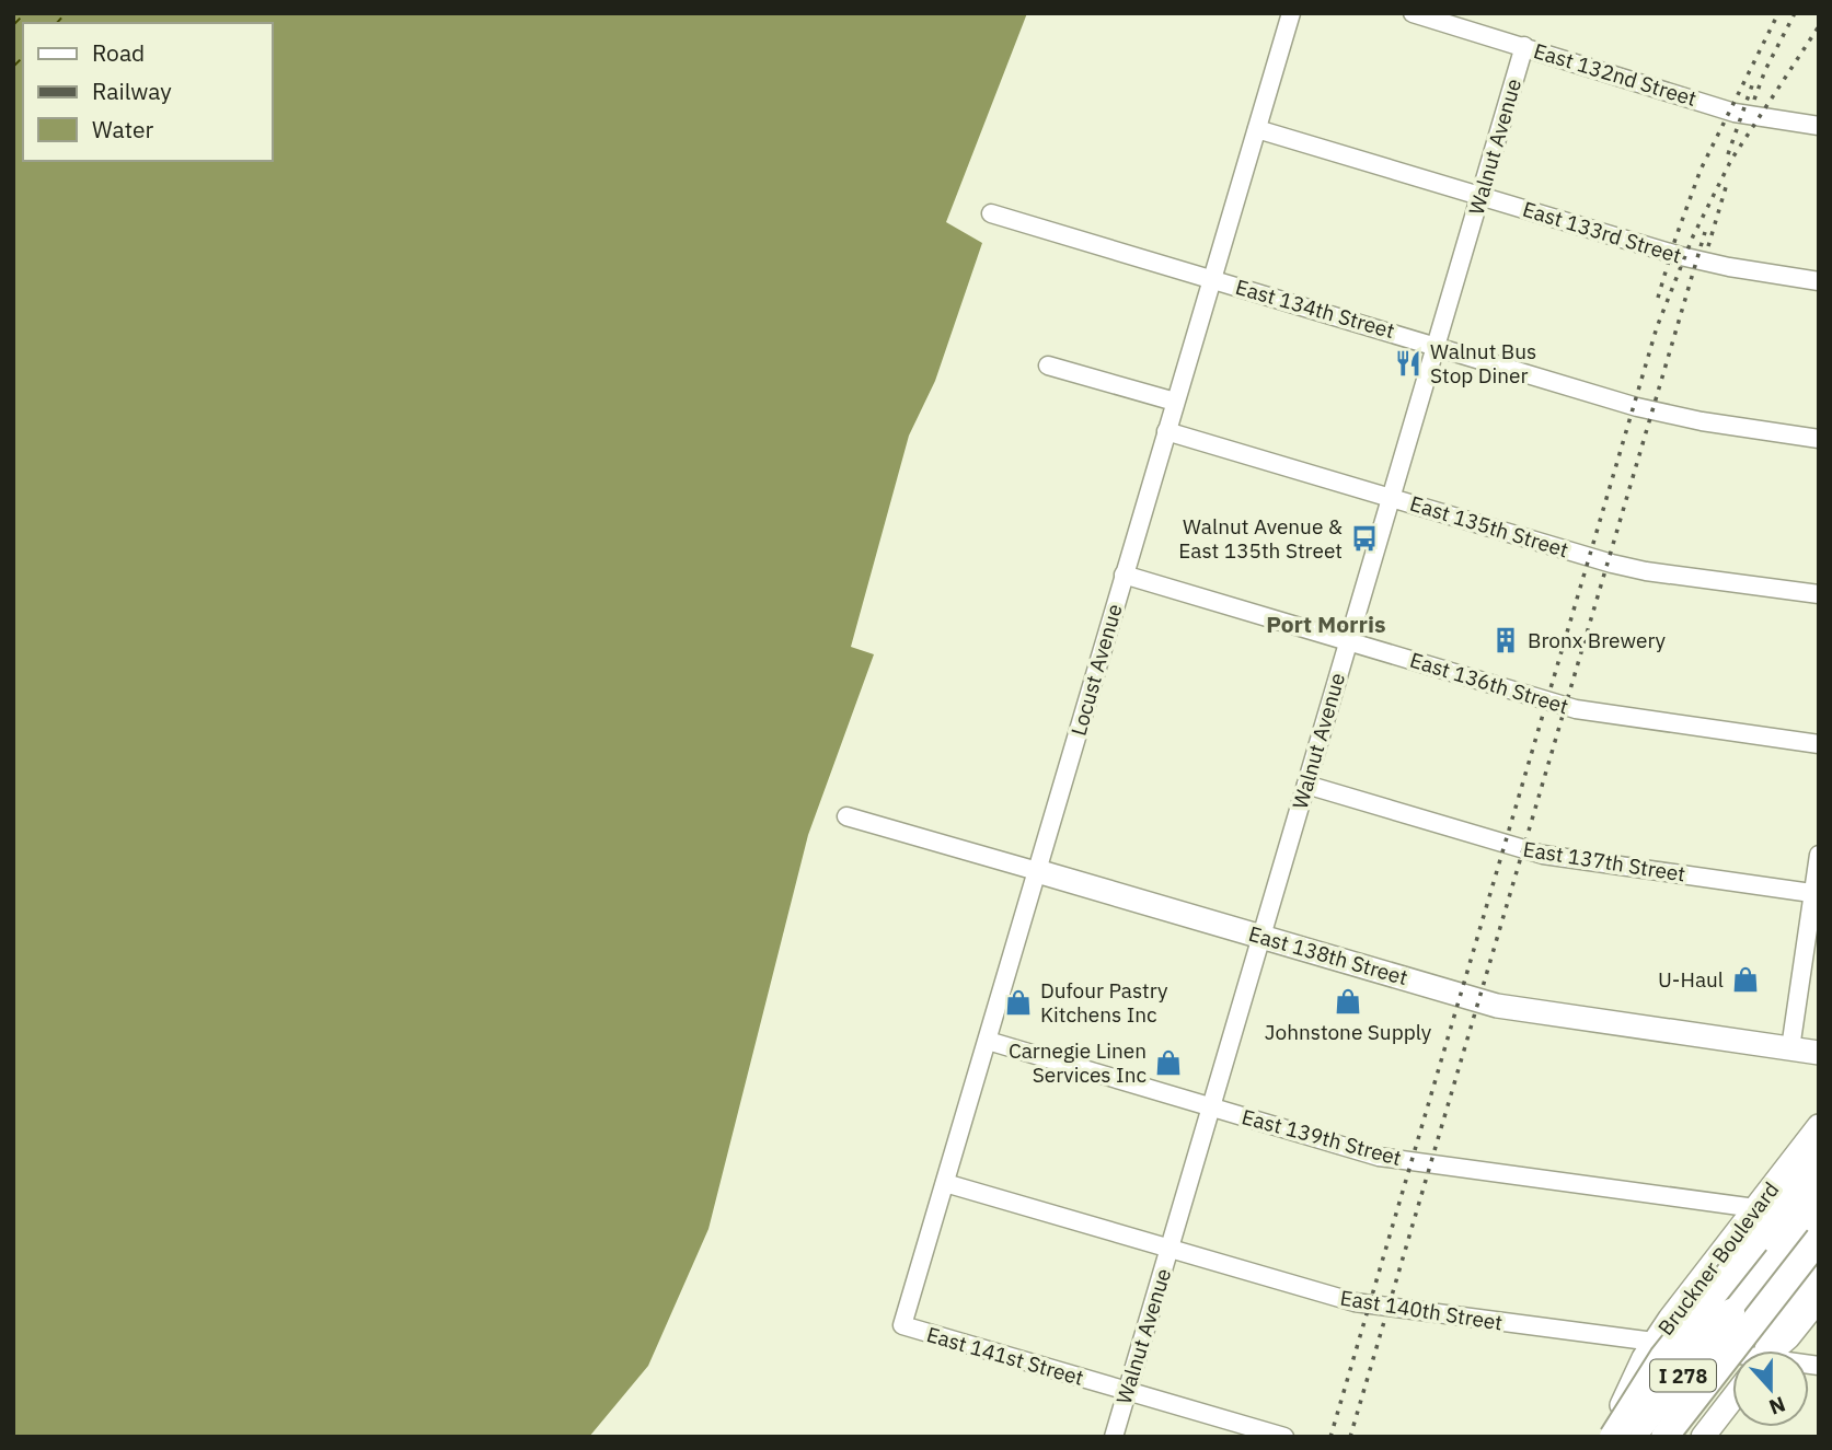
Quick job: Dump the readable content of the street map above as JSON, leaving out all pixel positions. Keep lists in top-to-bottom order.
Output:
{
  "streets": {
    "highway": ["I 278"],
    "main road": ["East 138th Street", "Bruckner Boulevard"],
    "street": [
      "East 132nd Street",
      "Walnut Avenue",
      "East 133rd Street",
      "East 134th Street",
      "East 135th Street",
      "Locust Avenue",
      "East 136th Street",
      "East 137th Street",
      "East 139th Street",
      "East 140th Street",
      "East 141st Street"
    ]
  },
  "crossings": [
    ["East 132nd Street", "Walnut Avenue"],
    ["Walnut Avenue", "East 133rd Street"],
    ["Walnut Avenue", "East 134th Street"],
    ["Walnut Avenue", "East 135th Street"],
    ["Walnut Avenue", "East 136th Street"],
    ["Walnut Avenue", "East 137th Street"],
    ["Walnut Avenue", "East 138th Street"],
    ["Walnut Avenue", "East 139th Street"],
    ["Walnut Avenue", "East 140th Street"],
    ["Walnut Avenue", "East 141st Street"],
    ["East 133rd Street", "Locust Avenue"],
    ["East 134th Street", "Locust Avenue"],
    ["East 135th Street", "Locust Avenue"],
    ["Locust Avenue", "East 136th Street"],
    ["Locust Avenue", "East 138th Street"],
    ["Locust Avenue", "East 139th Street"],
    ["Locust Avenue", "East 140th Street"],
    ["Locust Avenue", "East 141st Street"],
    ["East 139th Street", "Bruckner Boulevard"],
    ["Bruckner Boulevard", "East 140th Street"]
  ],
  "districts": ["Port Morris"],
  "places": {
    "restaurant": ["Walnut Bus Stop Diner"],
    "bus stop": ["Walnut Avenue & East 135th Street"],
    "building": ["Bronx Brewery"],
    "shop": [
      "U-Haul",
      "Johnstone Supply",
      "Dufour Pastry Kitchens Inc",
      "Carnegie Linen Services Inc"
    ]
  },
  "legend": ["Road", "Railway", "Water"],
  "north": "bottom"
}
